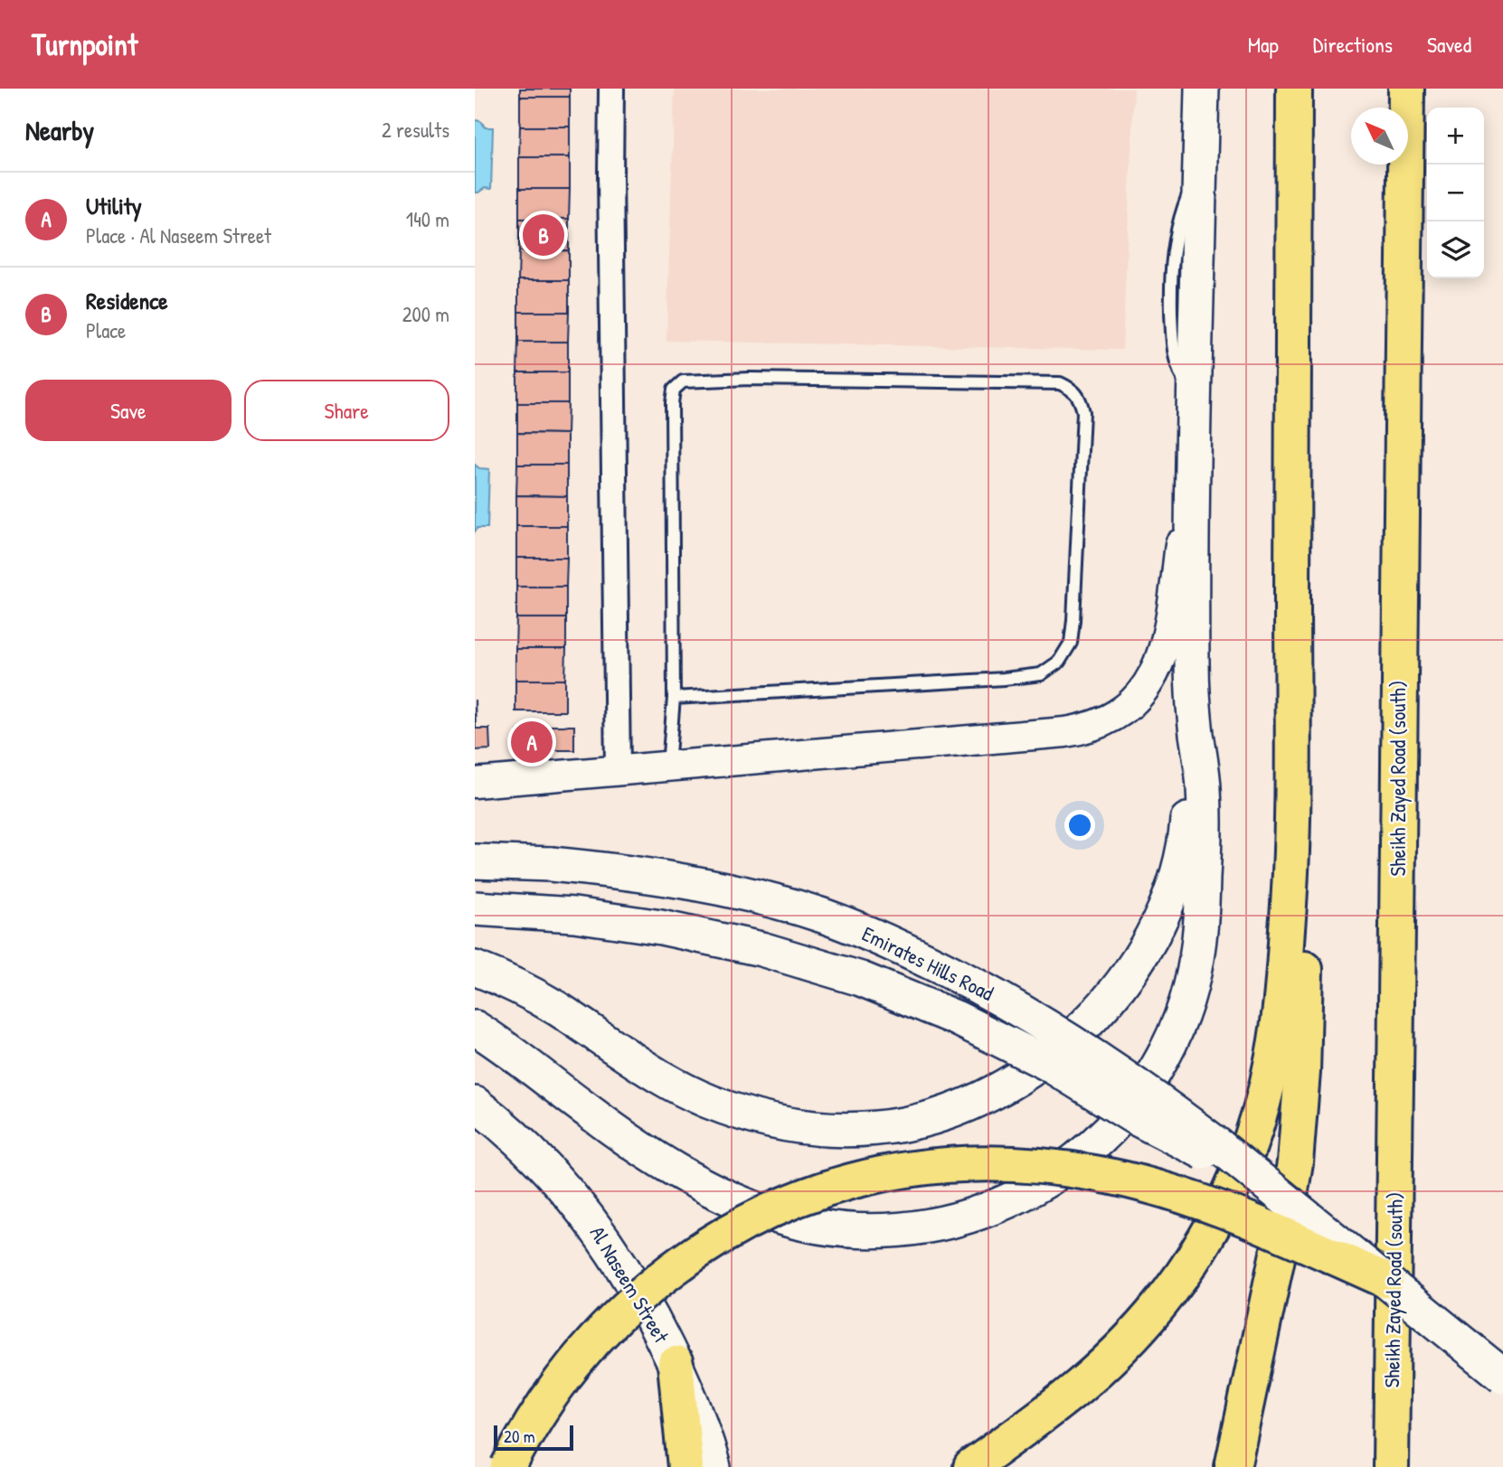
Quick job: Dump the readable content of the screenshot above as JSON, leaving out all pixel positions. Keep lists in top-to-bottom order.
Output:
{
  "streets": {
    "highway": ["Sheikh Zayed Road (south)"],
    "main road": ["Emirates Hills Road", "Al Naseem Street"]
  },
  "scale_bar": "20 m",
  "north": "top left",
  "page": {
    "header": "Turnpoint",
    "nav": ["Map", "Directions", "Saved"],
    "heading": ["Nearby", "2 results"],
    "map_buttons": ["+", "−"],
    "list": [
      {
        "mark": "A",
        "name": "Utility",
        "note": "Place · Al Naseem Street",
        "value": "140 m"
      },
      {
        "mark": "B",
        "name": "Residence",
        "note": "Place",
        "value": "200 m"
      }
    ],
    "pins": ["B", "A"],
    "buttons": ["Save", "Share"],
    "scale": "20 m"
  }
}
